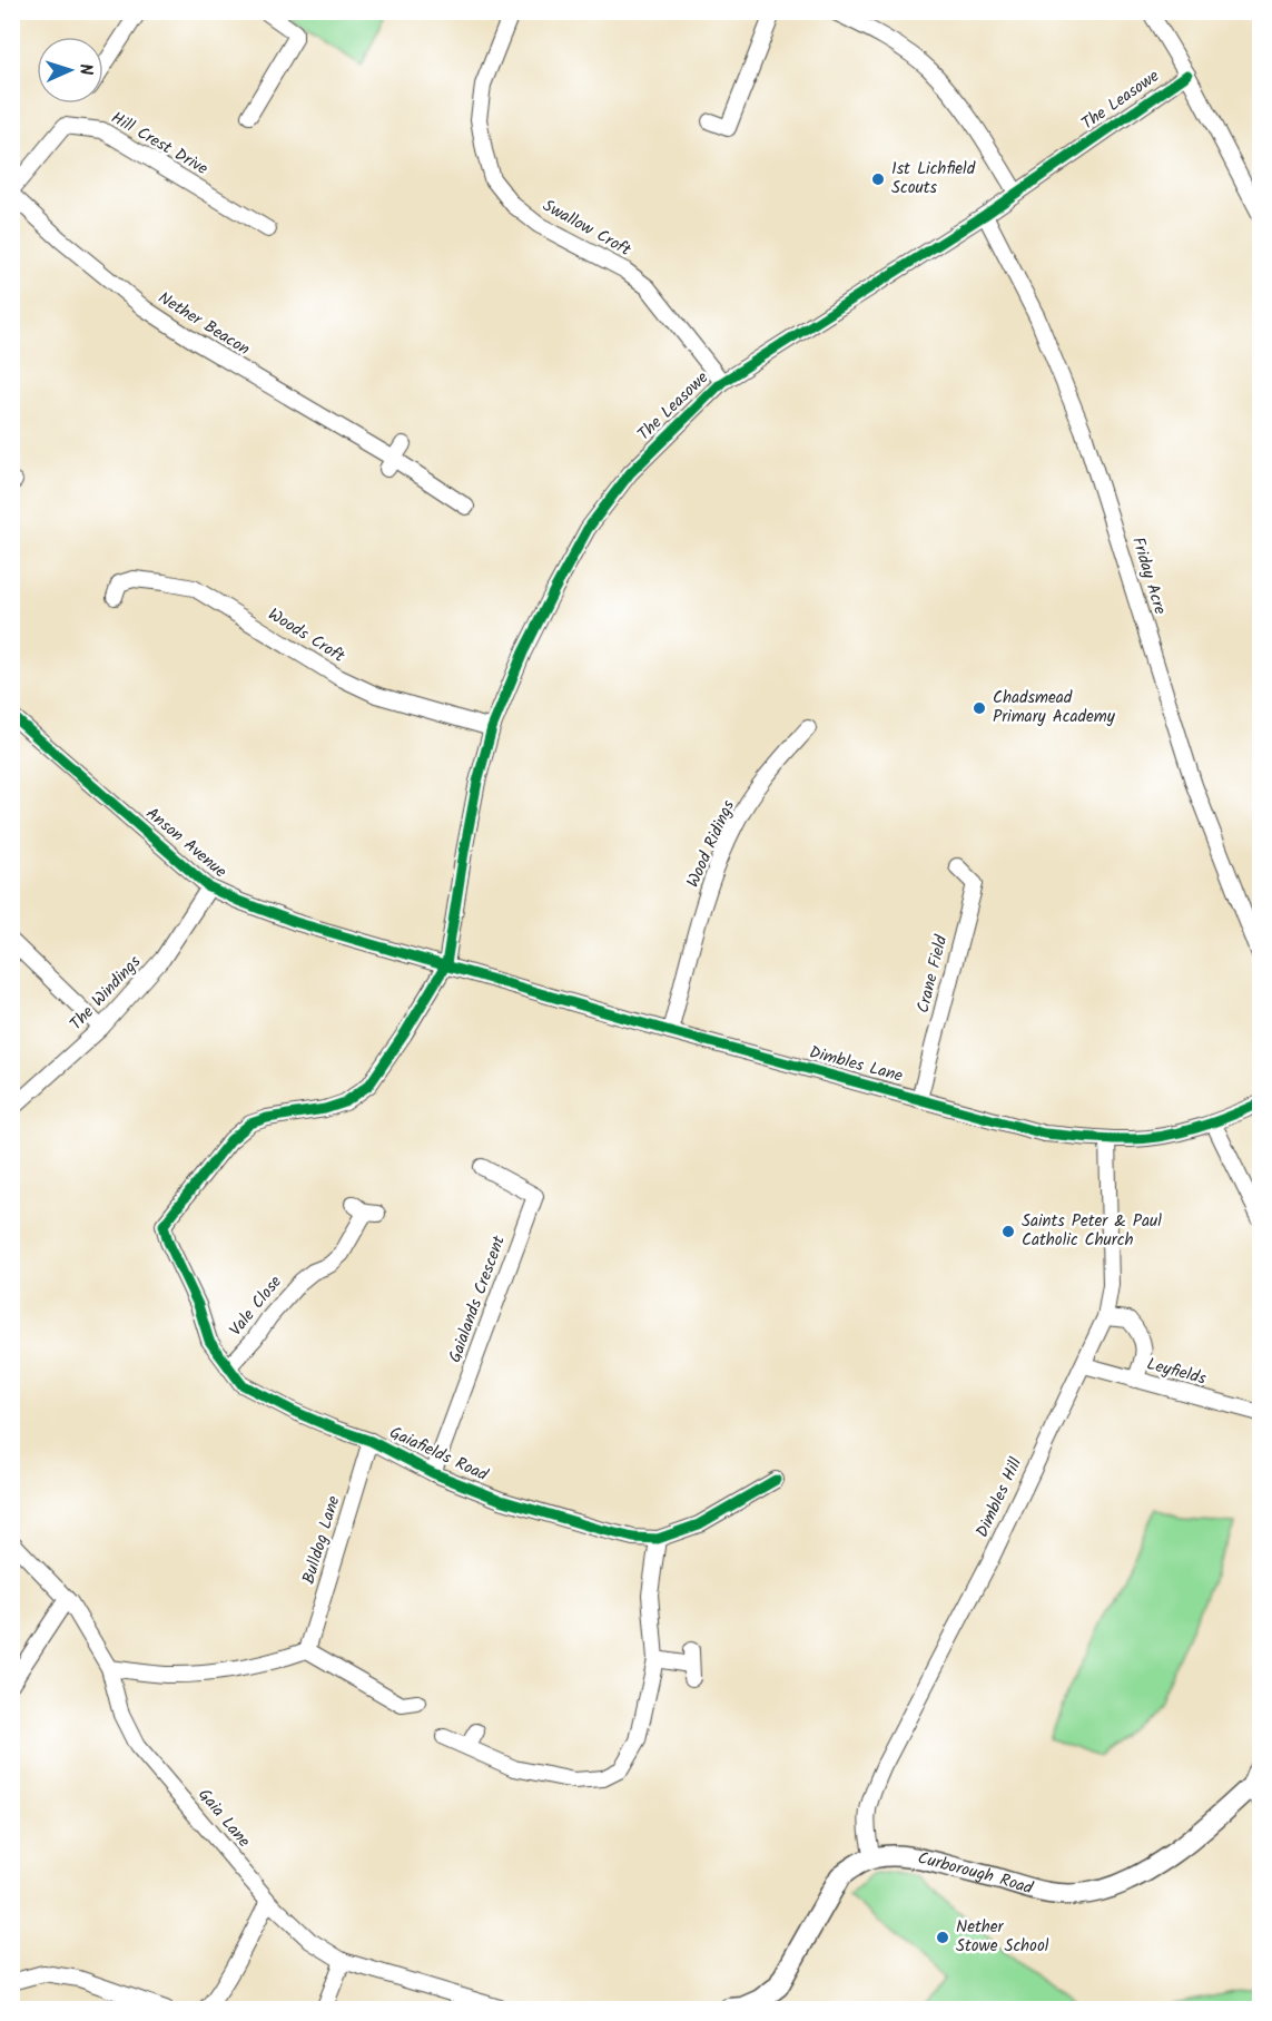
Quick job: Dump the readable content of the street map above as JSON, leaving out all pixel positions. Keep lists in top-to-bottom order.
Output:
{
  "streets": {
    "street": [
      "The Leasowe",
      "Hill Crest Drive",
      "Swallow Croft",
      "Nether Beacon",
      "Friday Acre",
      "Woods Croft",
      "Anson Avenue",
      "Wood Ridings",
      "Crane Field",
      "The Windings",
      "Dimbles Lane",
      "Gaialands Crescent",
      "Vale Close",
      "Leyfields",
      "Gaiafields Road",
      "Dimbles Hill",
      "Bulldog Lane",
      "Gaia Lane",
      "Curborough Road"
    ]
  },
  "crossings": [
    ["The Leasowe", "Swallow Croft"],
    ["The Leasowe", "Friday Acre"],
    ["The Leasowe", "Woods Croft"],
    ["The Leasowe", "Anson Avenue"],
    ["The Leasowe", "Dimbles Lane"],
    ["The Leasowe", "Gaiafields Road"],
    ["Hill Crest Drive", "Nether Beacon"],
    ["Anson Avenue", "The Windings"],
    ["Anson Avenue", "Dimbles Lane"],
    ["Anson Avenue", "Gaiafields Road"],
    ["Wood Ridings", "Dimbles Lane"],
    ["Crane Field", "Dimbles Lane"],
    ["Dimbles Lane", "Gaiafields Road"],
    ["Dimbles Lane", "Dimbles Hill"],
    ["Gaialands Crescent", "Gaiafields Road"],
    ["Vale Close", "Gaiafields Road"],
    ["Leyfields", "Dimbles Hill"],
    ["Gaiafields Road", "Bulldog Lane"],
    ["Dimbles Hill", "Curborough Road"]
  ],
  "places": [
    "1st Lichfield Scouts",
    "Chadsmead Primary Academy",
    "Saints Peter & Paul Catholic Church",
    "Nether Stowe School"
  ],
  "north": "right"
}
